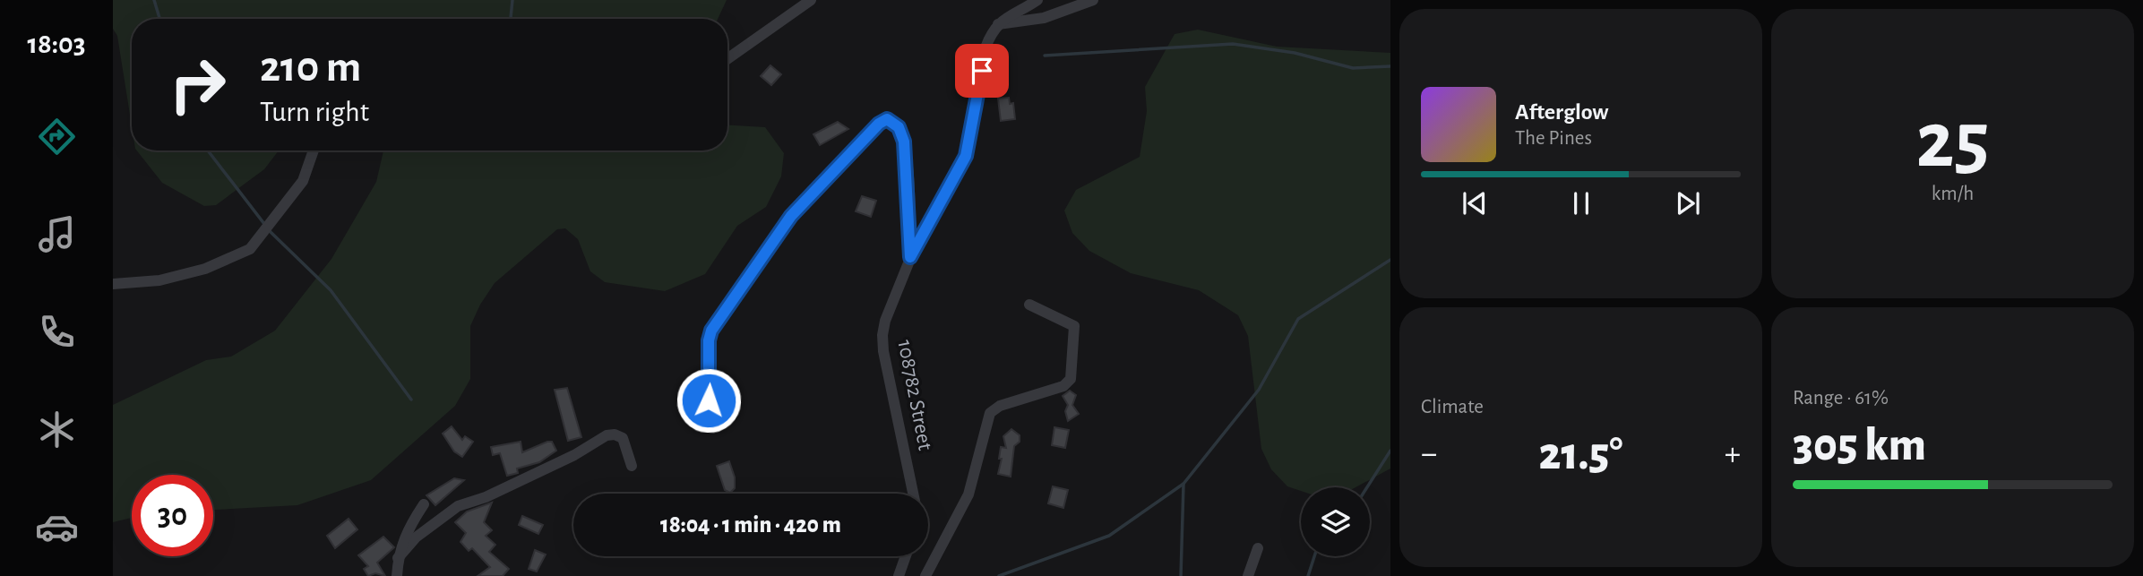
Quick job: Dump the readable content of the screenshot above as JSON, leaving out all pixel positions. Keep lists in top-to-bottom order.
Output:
{
  "streets": {
    "street": ["108782 Street"]
  },
  "page": {
    "tabs": "18:03",
    "tile": [
      ["25", "km/h"],
      "Climate",
      ["Range · 61%", "305 km"]
    ],
    "turn": ["210 m", "Turn right"],
    "song": ["Afterglow", "The Pines"],
    "heat": ["−", "21.5°", "+"],
    "limit": "30",
    "trip": "18:04 · 1 min · 420 m"
  }
}
